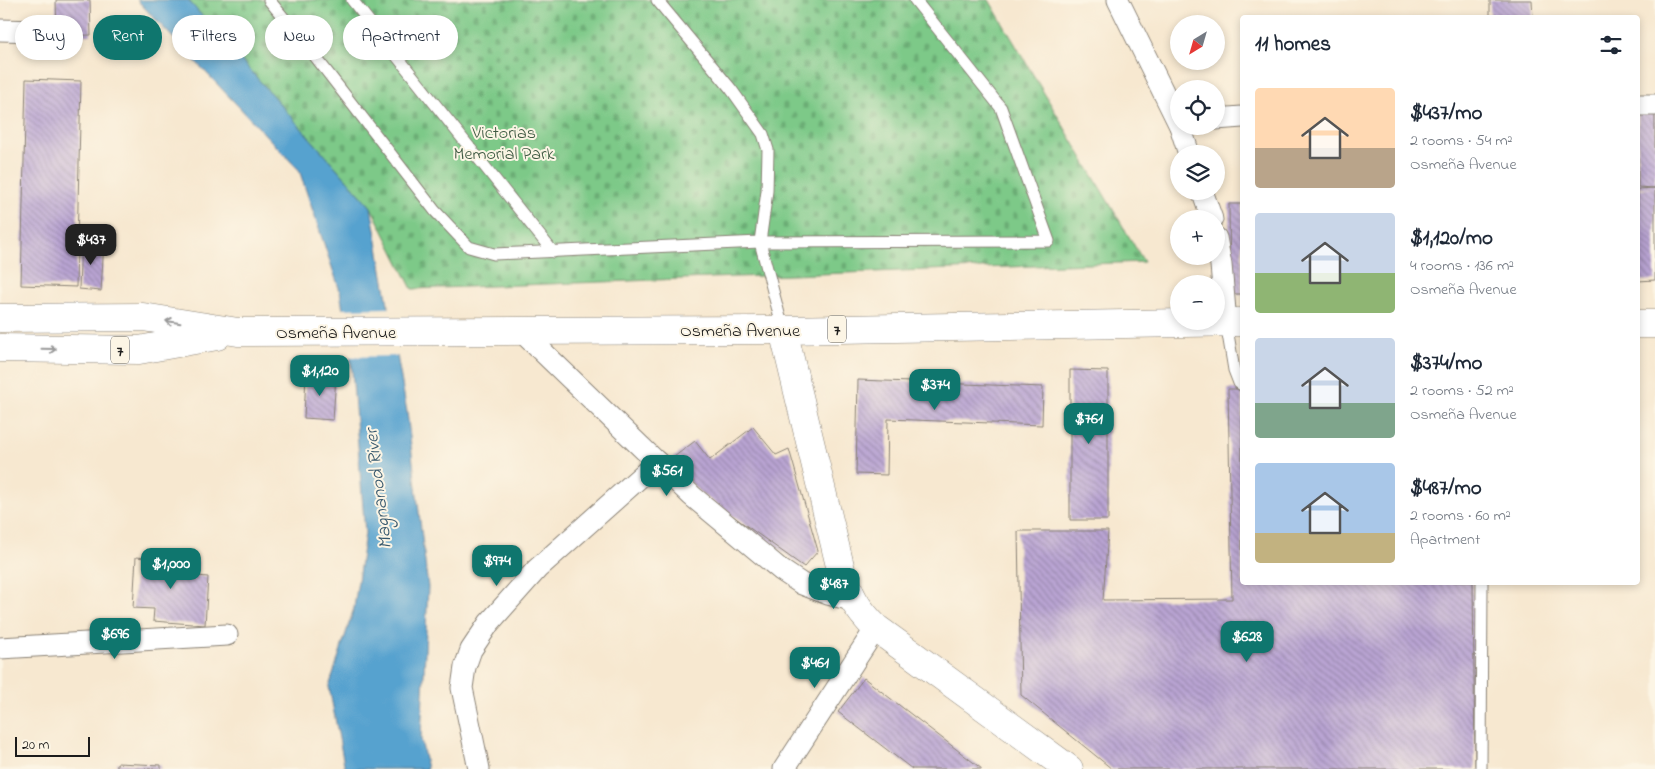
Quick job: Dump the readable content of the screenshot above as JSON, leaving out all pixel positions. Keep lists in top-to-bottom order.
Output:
{
  "streets": {
    "main road": ["7", "Osmeña Avenue"]
  },
  "water": ["Magnanod River"],
  "parks": ["Victorias Memorial Park"],
  "scale_bar": "20 m",
  "north": "bottom left",
  "page": {
    "map_buttons": ["+", "−"],
    "chip": [
      "Buy",
      "Rent",
      "Filters",
      "New",
      "Apartment"
    ],
    "heading": "11 homes",
    "list": [
      {
        "name": "$437/mo",
        "note": "2 rooms · 54 m² · Osmeña Avenue"
      },
      {
        "name": "$1,120/mo",
        "note": "4 rooms · 136 m² · Osmeña Avenue"
      },
      {
        "name": "$374/mo",
        "note": "2 rooms · 52 m² · Osmeña Avenue"
      },
      {
        "name": "$487/mo",
        "note": "2 rooms · 60 m² · Apartment"
      }
    ],
    "price": [
      "$437",
      "$1,120",
      "$374",
      "$761",
      "$561",
      "$974",
      "$1,000",
      "$487",
      "$696",
      "$628",
      "$461"
    ],
    "scale": "20 m"
  }
}
